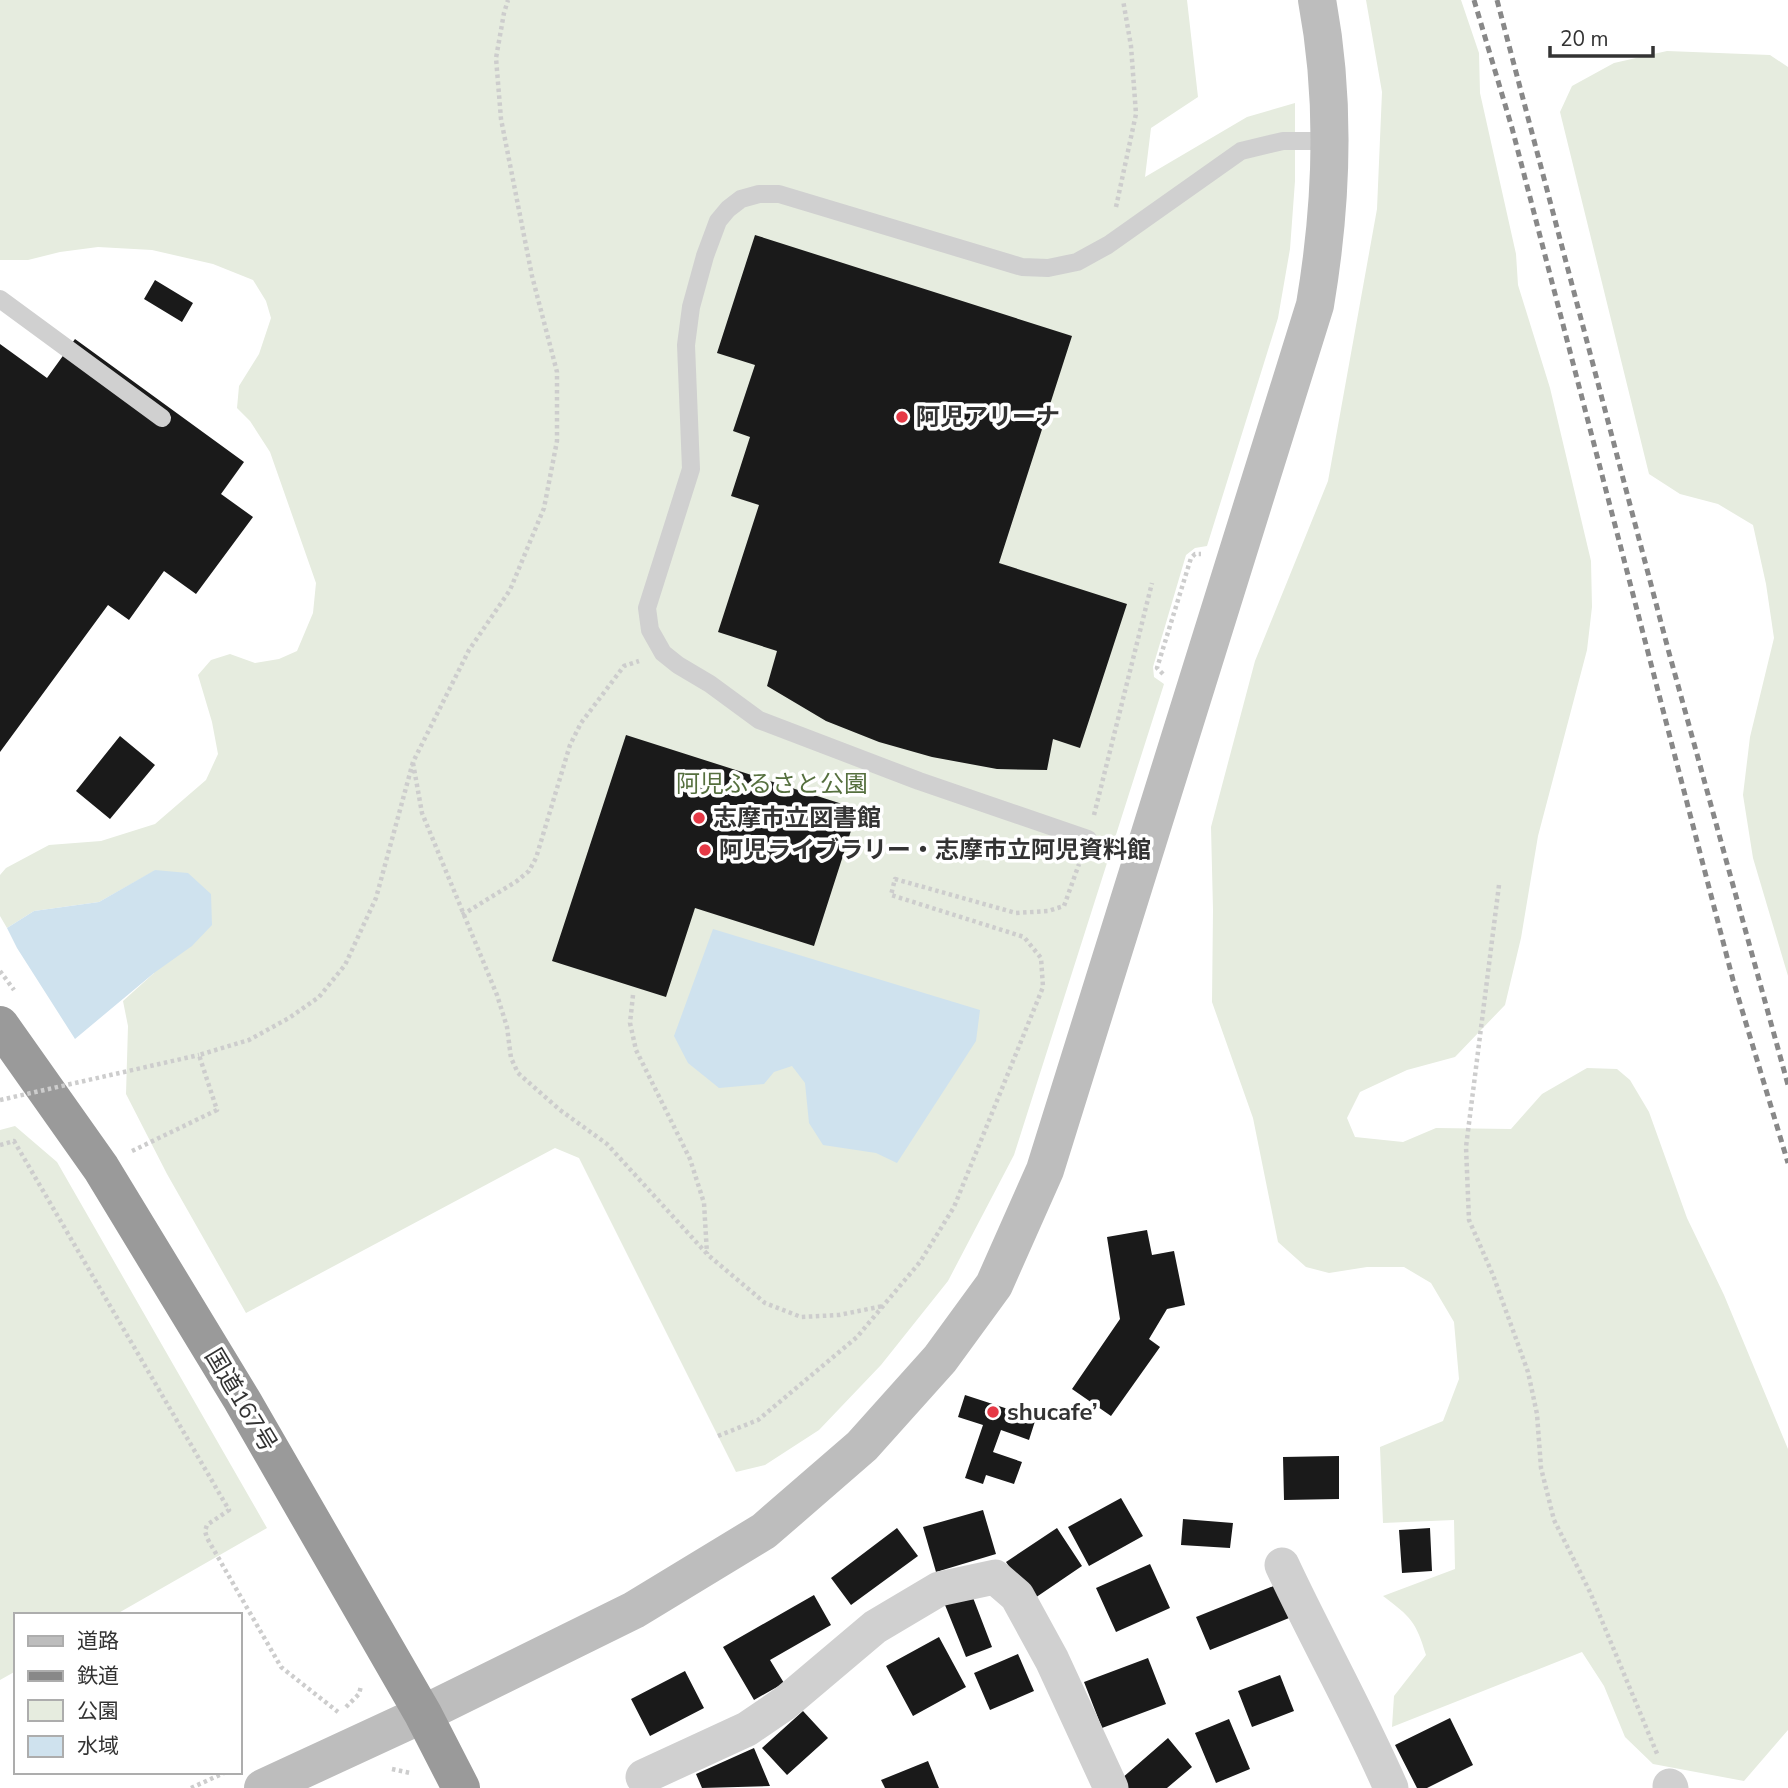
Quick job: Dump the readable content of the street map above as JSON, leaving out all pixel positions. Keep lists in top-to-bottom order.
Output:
{
  "streets": {
    "highway": ["国道167号"]
  },
  "parks": ["阿児ふるさと公園"],
  "places": [
    "阿児アリーナ",
    "志摩市立図書館",
    "阿児ライブラリー・志摩市立阿児資料館",
    "shucafe’"
  ],
  "legend": [
    "道路",
    "鉄道",
    "公園",
    "水域"
  ],
  "scale_bar": "20 m"
}
